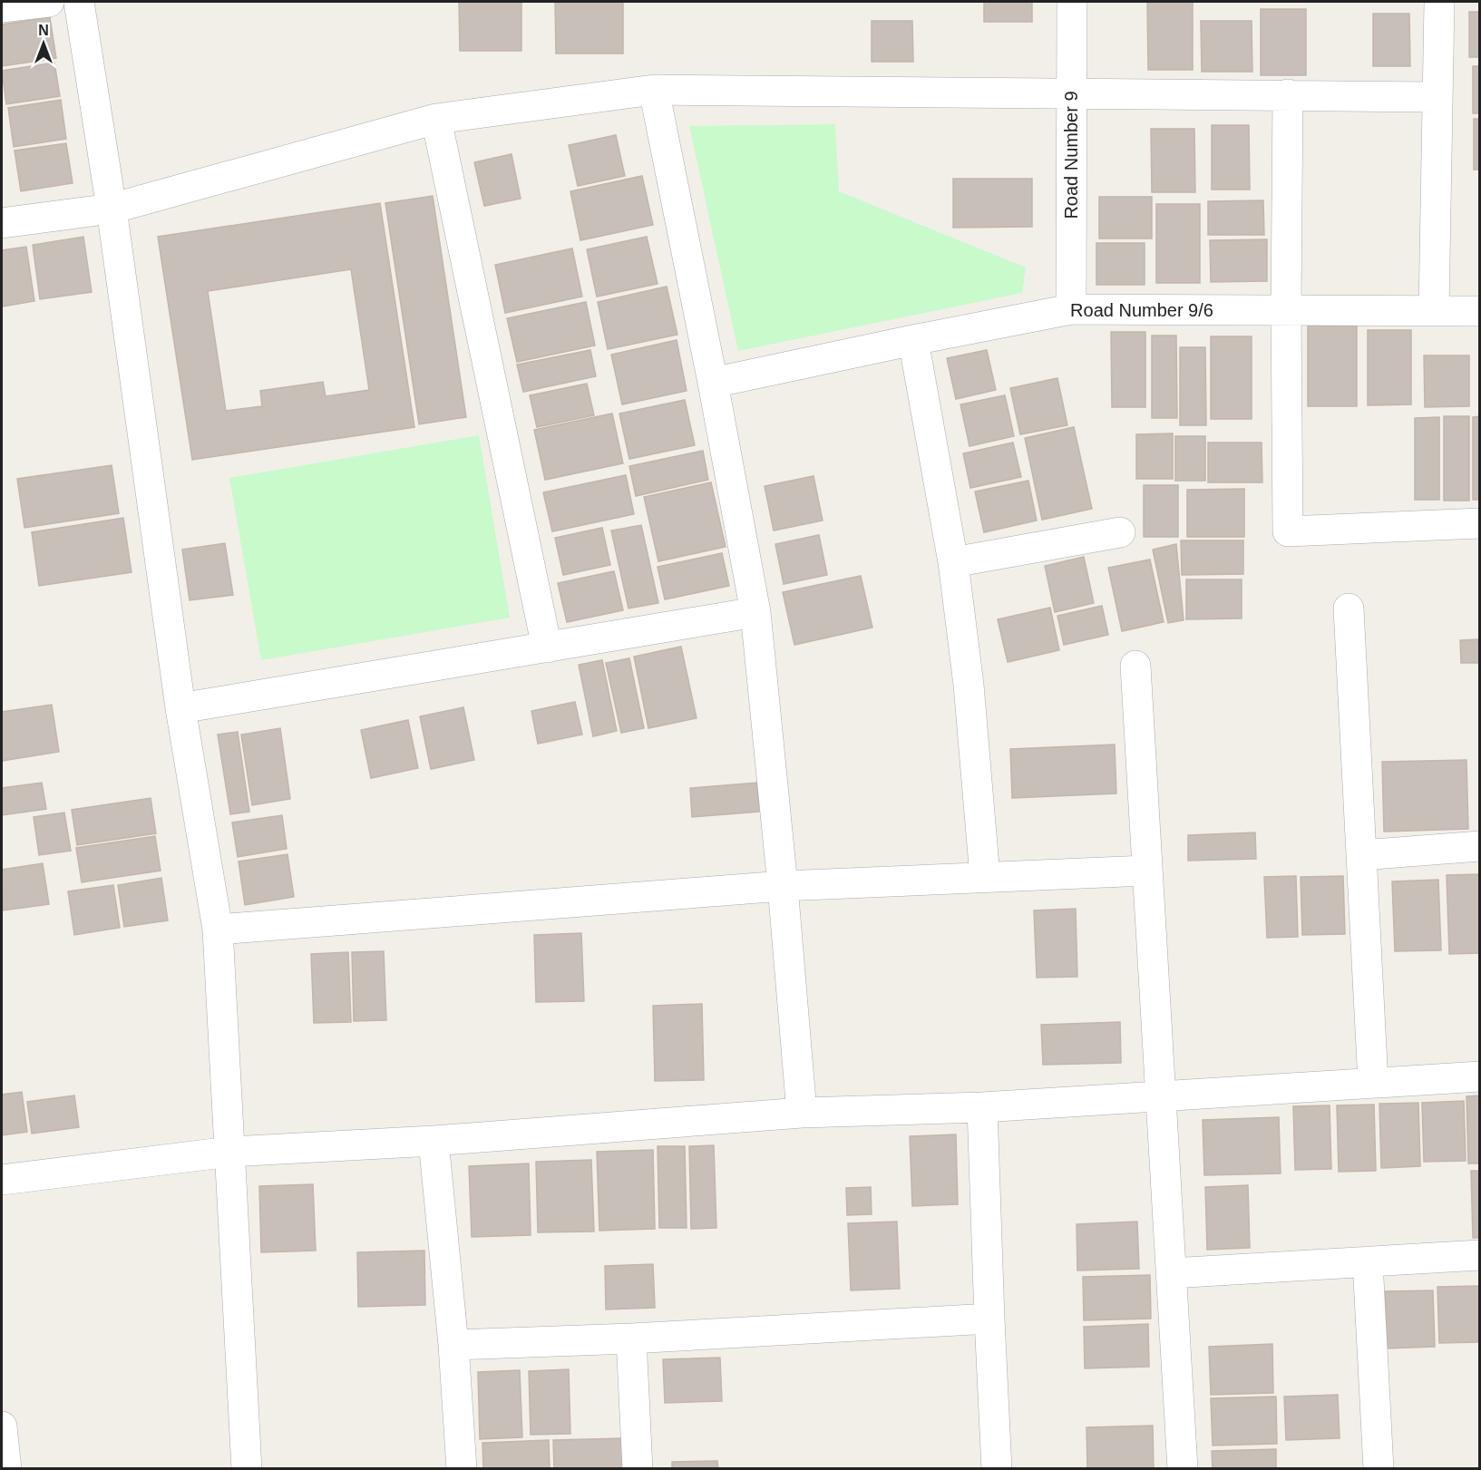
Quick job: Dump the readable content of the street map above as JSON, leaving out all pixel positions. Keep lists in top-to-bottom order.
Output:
{
  "streets": {
    "street": ["Road Number 9", "Road Number 9/6"]
  },
  "crossings": [
    ["Road Number 9", "Road Number 9/6"]
  ],
  "north": "top"
}
